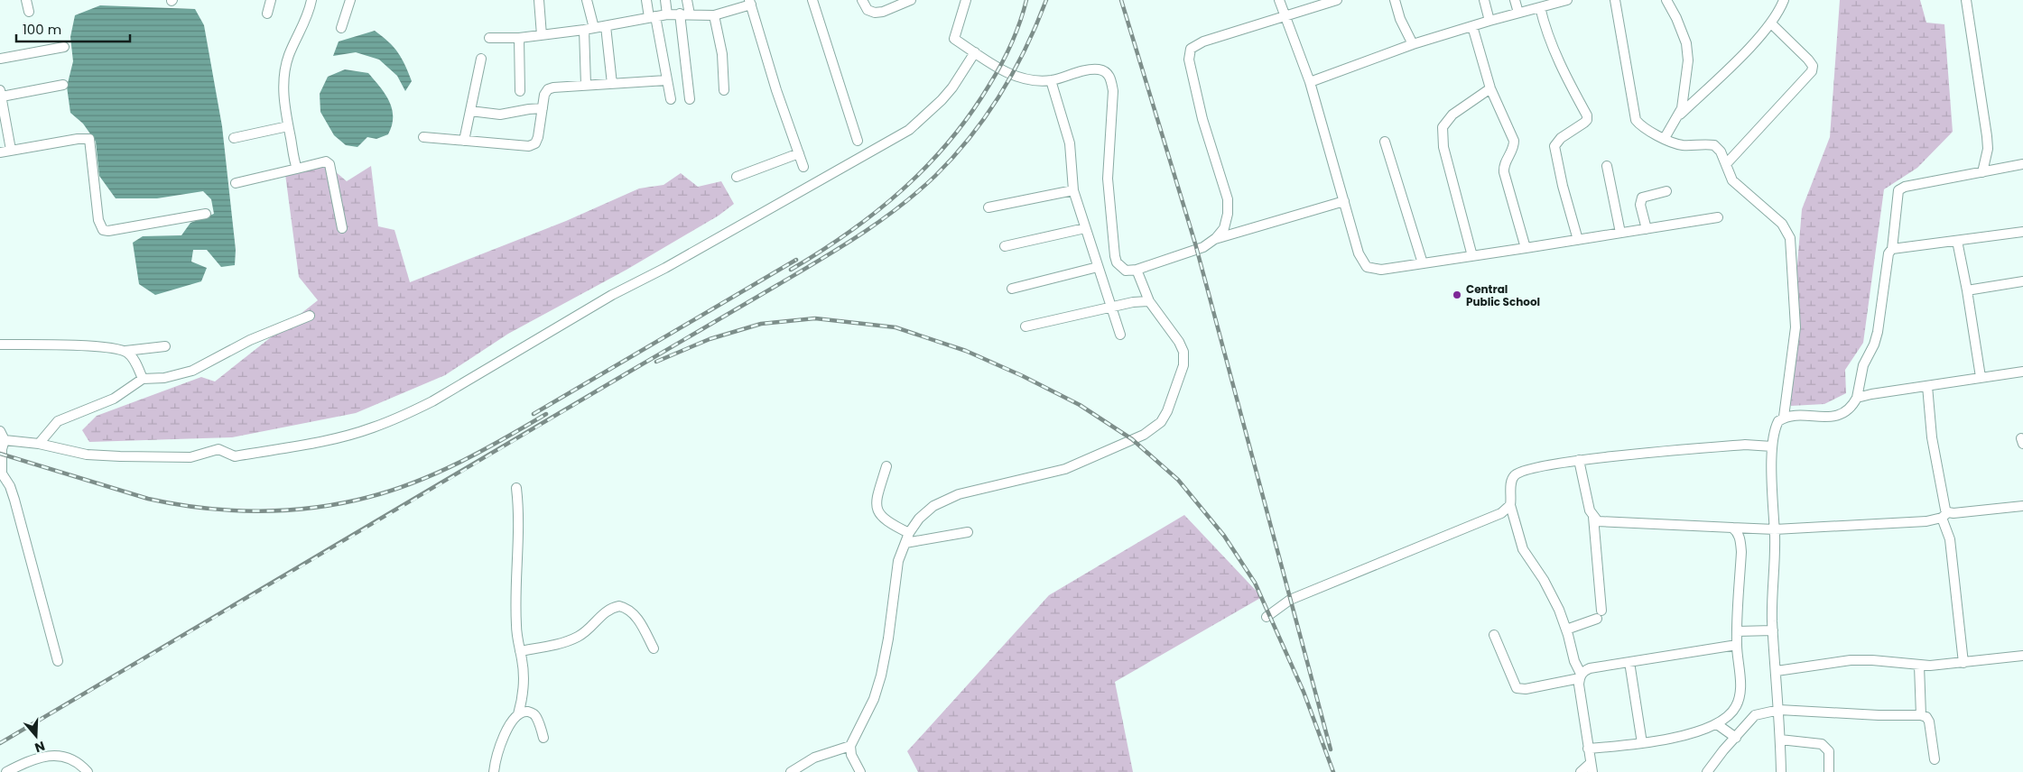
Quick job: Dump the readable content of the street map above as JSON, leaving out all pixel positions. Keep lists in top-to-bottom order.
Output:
{
  "places": ["Central Public School"],
  "scale_bar": "100 m",
  "north": "bottom"
}
